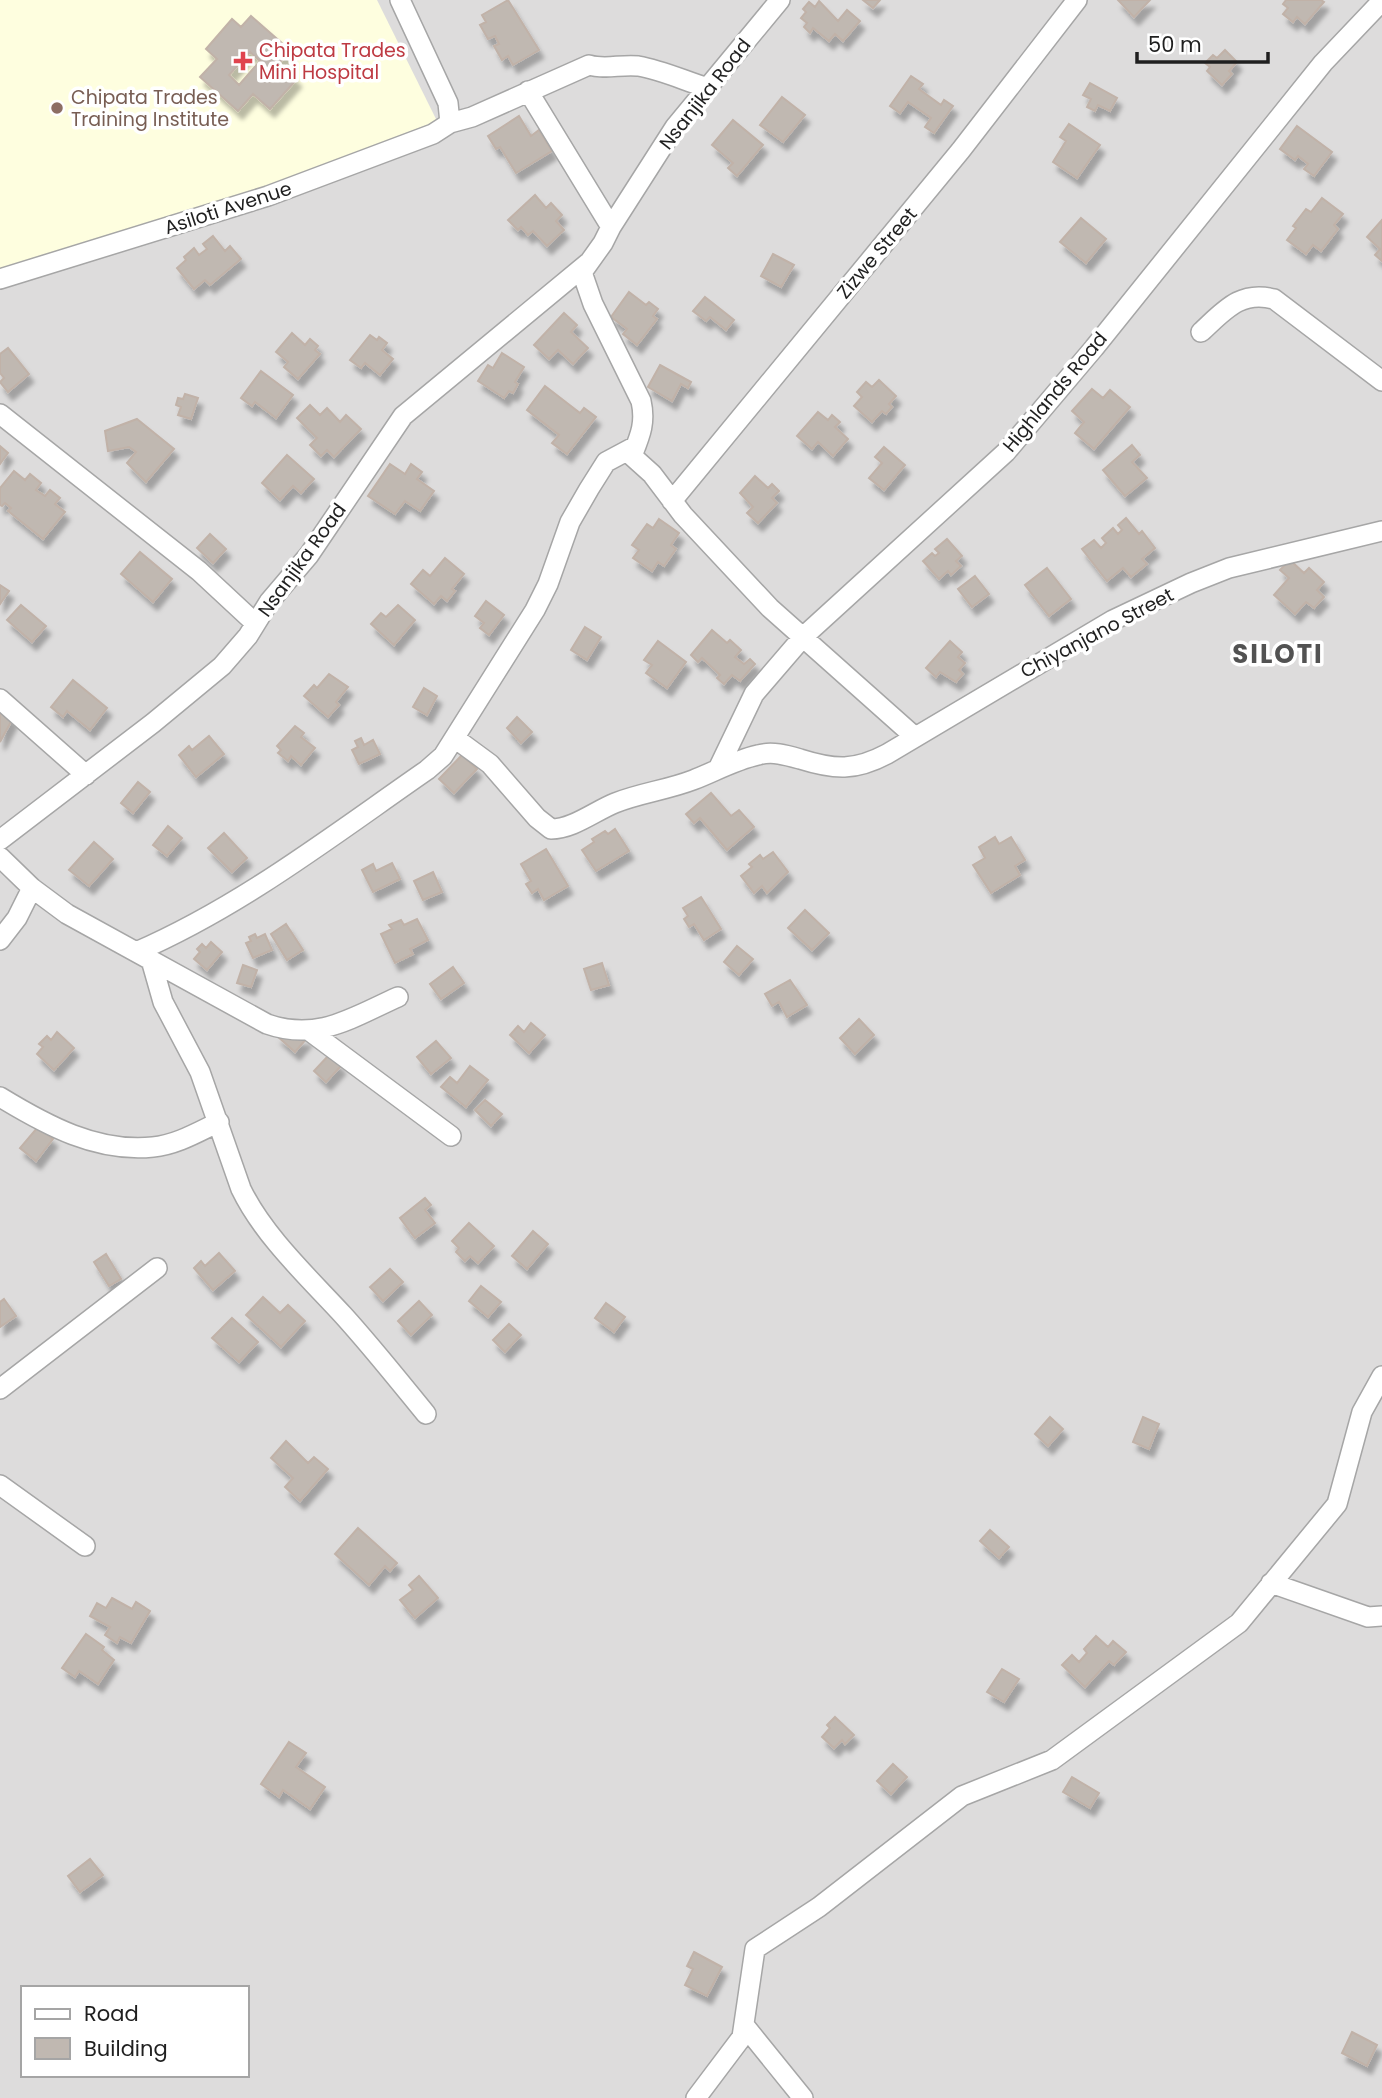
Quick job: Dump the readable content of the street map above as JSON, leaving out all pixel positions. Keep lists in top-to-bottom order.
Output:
{
  "streets": {
    "street": [
      "Nsanjika Road",
      "Asiloti Avenue",
      "Zizwe Street",
      "Highlands Road",
      "Chiyanjano Street"
    ]
  },
  "crossings": [
    ["Nsanjika Road", "Asiloti Avenue"],
    ["Highlands Road", "Chiyanjano Street"]
  ],
  "districts": ["SILOTI"],
  "places": {
    "health": ["Chipata Trades Mini Hospital"],
    "other": ["Chipata Trades Training Institute"]
  },
  "legend": ["Road", "Building"],
  "scale_bar": "50 m"
}
